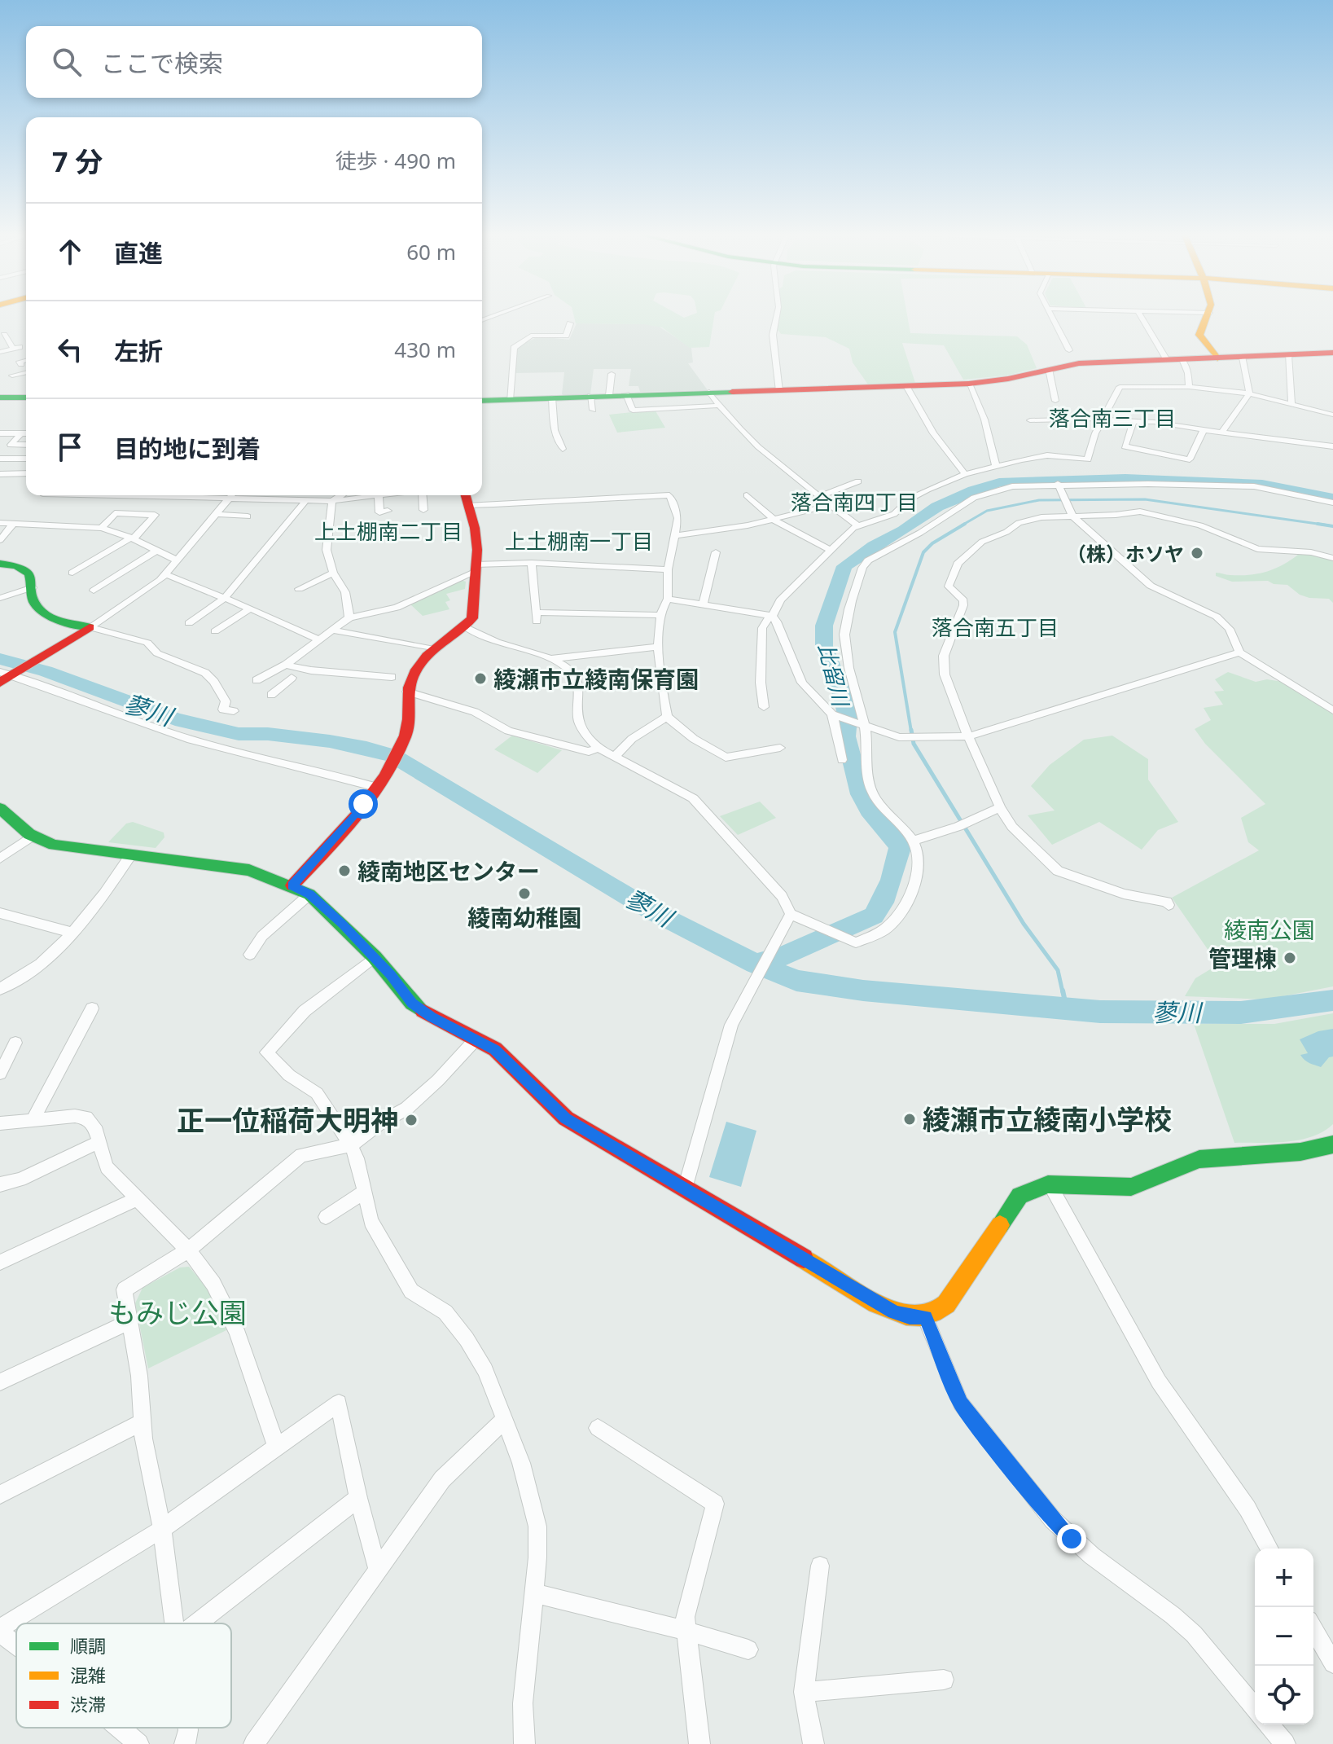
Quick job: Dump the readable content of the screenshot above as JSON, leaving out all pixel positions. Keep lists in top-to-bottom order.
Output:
{
  "districts": [
    "落合南三丁目",
    "落合南四丁目",
    "上土棚南二丁目",
    "上土棚南一丁目",
    "落合南五丁目"
  ],
  "water": ["比留川", "蓼川"],
  "parks": ["綾南公園", "もみじ公園"],
  "places": [
    "（株）ホソヤ",
    "綾瀬市立綾南保育園",
    "綾南地区センター",
    "綾南幼稚園",
    "管理棟",
    "綾瀬市立綾南小学校",
    "正一位稲荷大明神"
  ],
  "legend": ["順調", "混雑", "渋滞"],
  "page": {
    "search": "ここで検索",
    "heading": ["7 分", "徒歩 · 490 m"],
    "list": [
      ["直進", "60 m"],
      ["左折", "430 m"],
      "目的地に到着"
    ],
    "map_buttons": ["+", "−"]
  }
}
